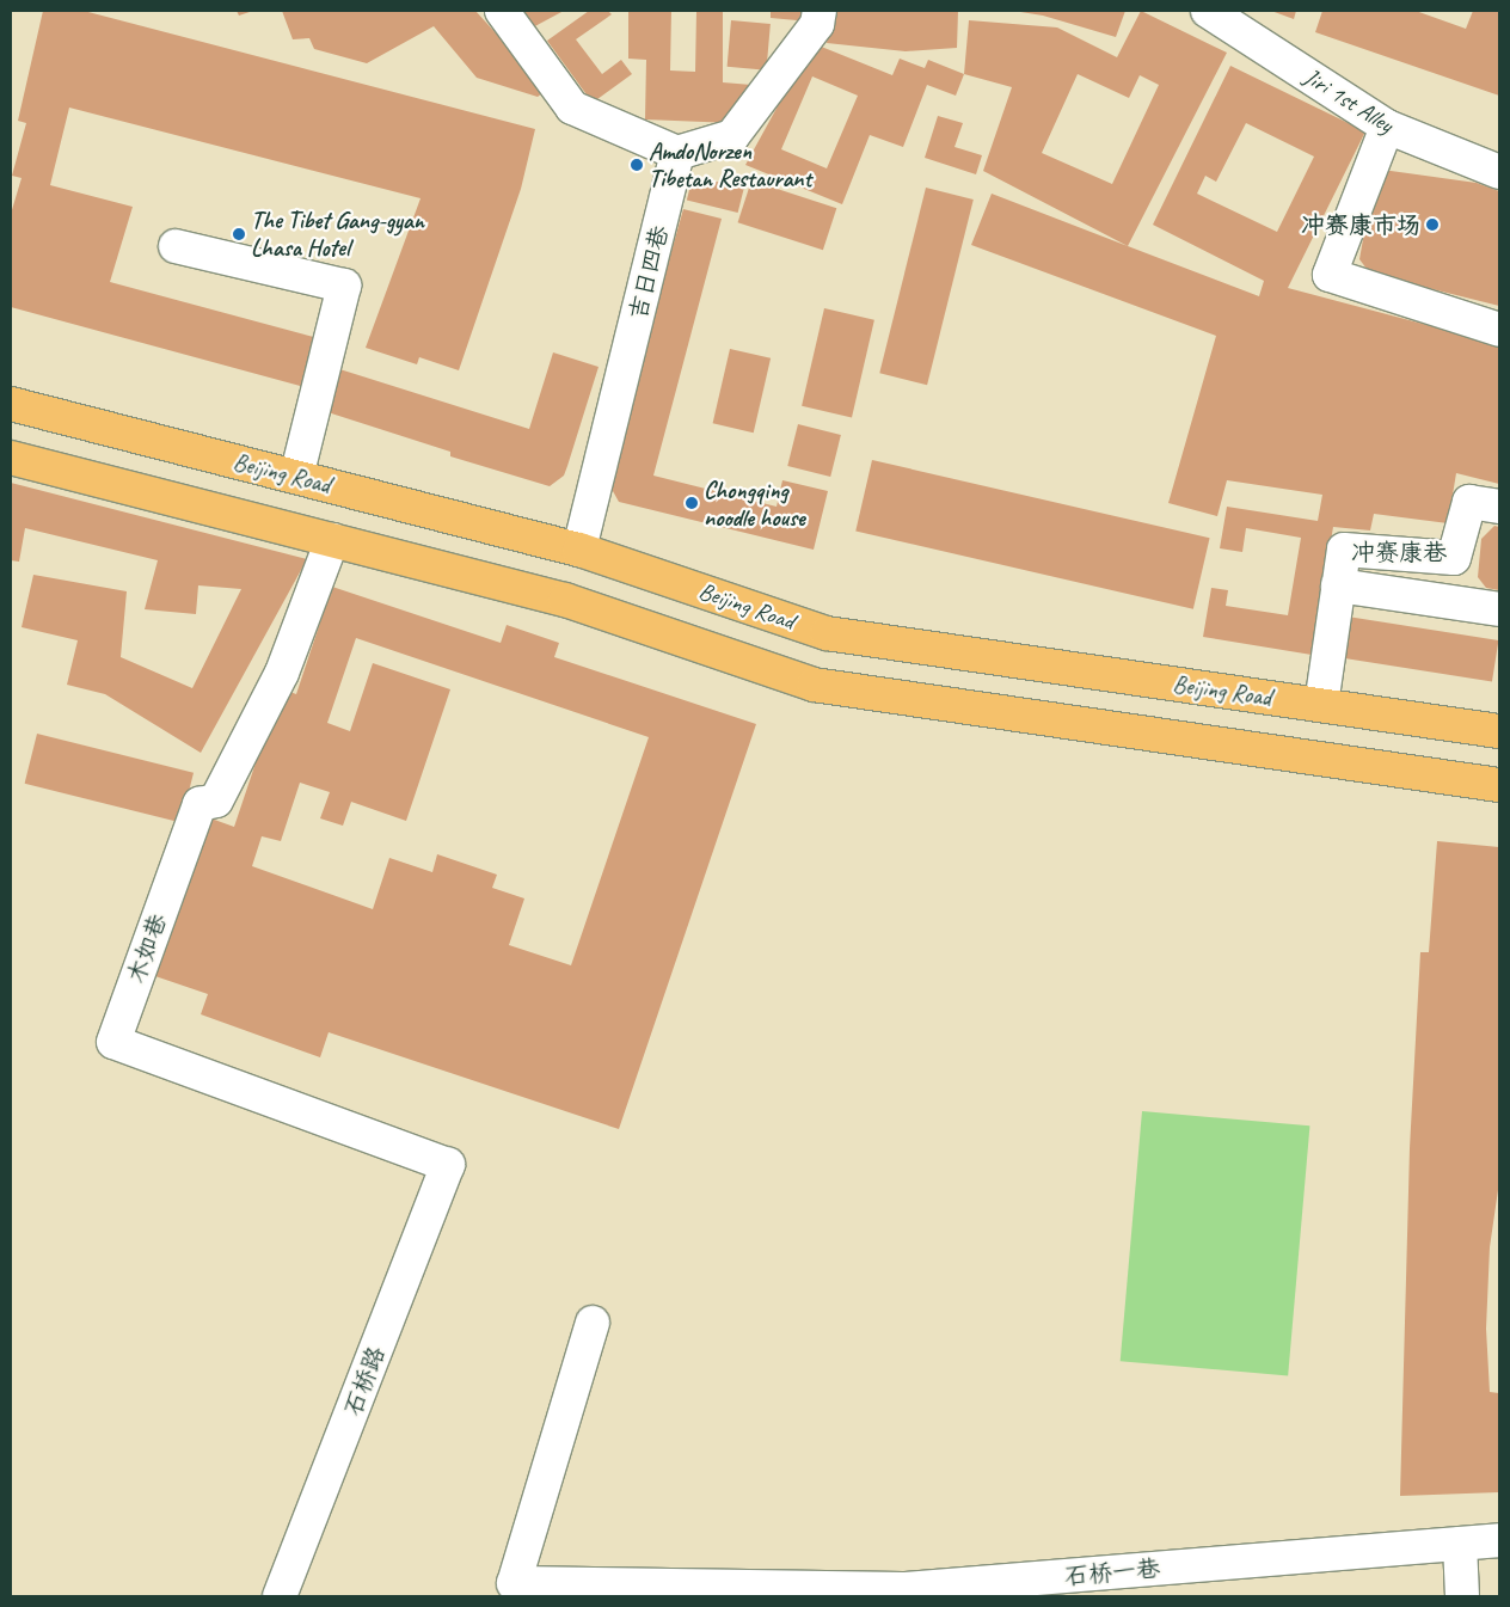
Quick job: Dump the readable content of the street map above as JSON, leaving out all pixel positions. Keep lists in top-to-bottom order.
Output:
{
  "streets": {
    "main road": ["Beijing Road"],
    "street": [
      "Jiri 1st Alley",
      "吉日四巷",
      "冲赛康巷",
      "木如巷",
      "石桥路",
      "石桥一巷"
    ]
  },
  "crossings": [
    ["吉日四巷", "Beijing Road"],
    ["Beijing Road", "冲赛康巷"],
    ["木如巷", "石桥路"]
  ],
  "places": [
    "AmdoNorzen Tibetan Restaurant",
    "冲赛康市场",
    "The Tibet Gang-gyan Lhasa Hotel",
    "Chongqing noodle house"
  ]
}
